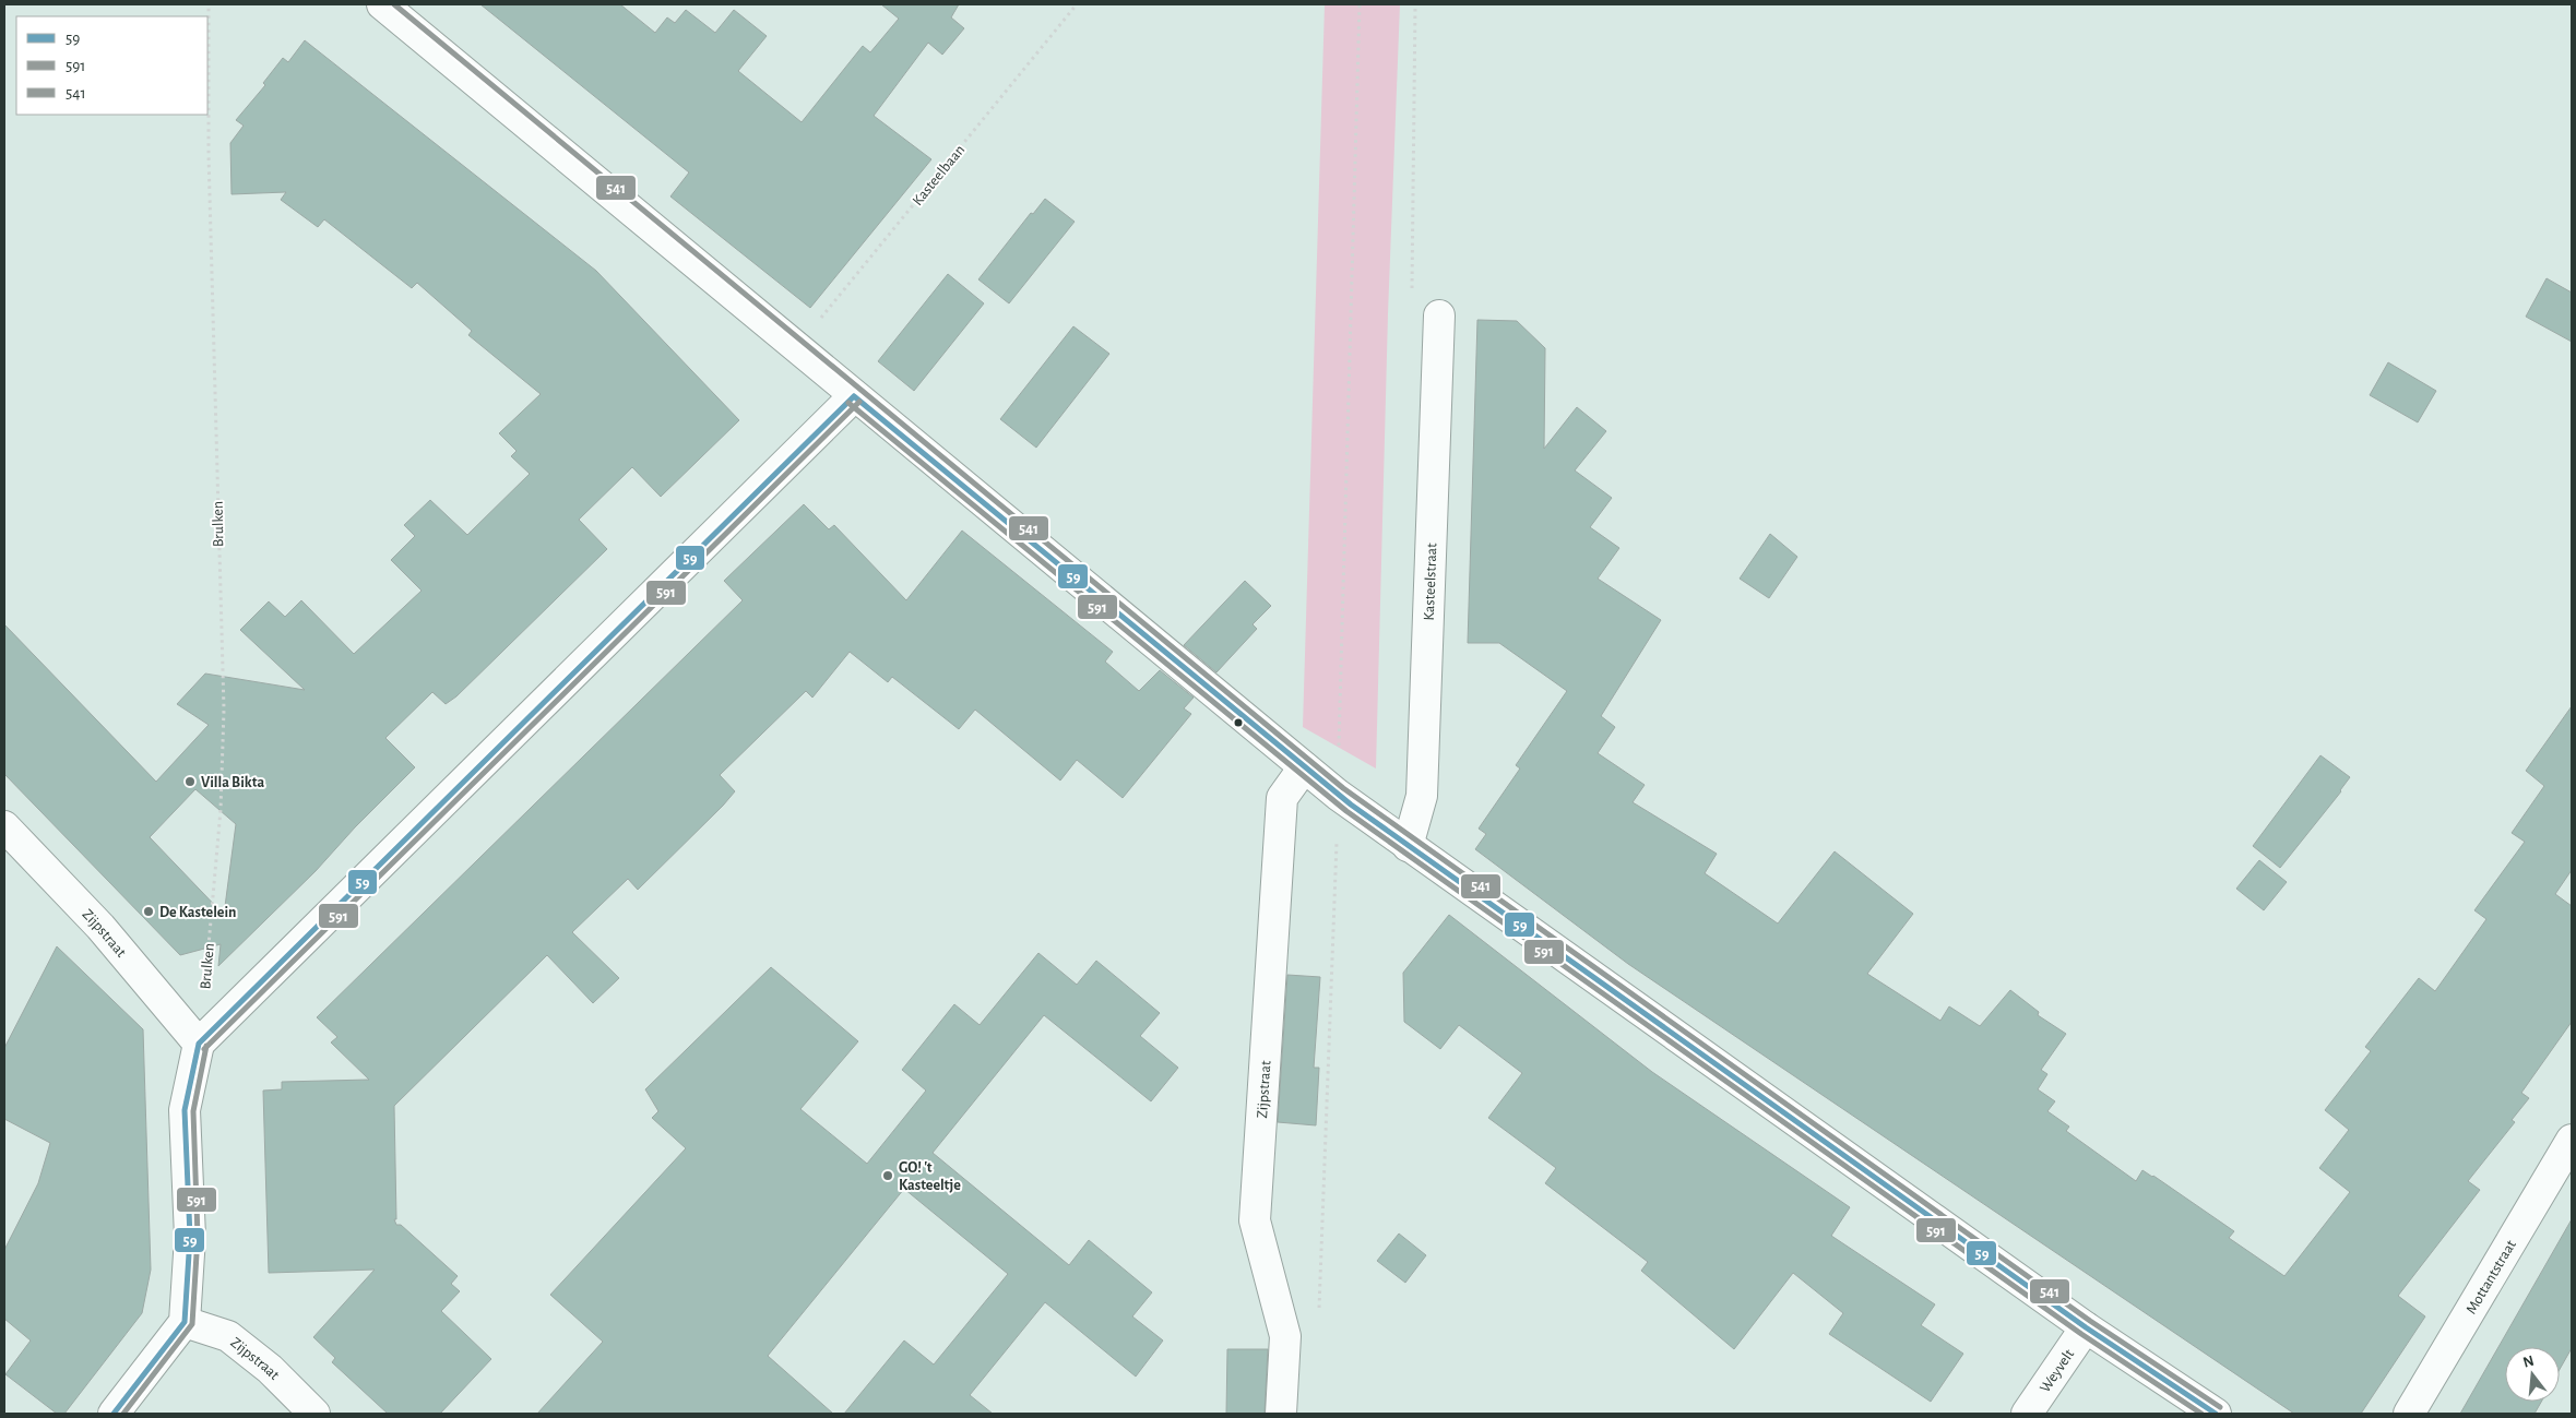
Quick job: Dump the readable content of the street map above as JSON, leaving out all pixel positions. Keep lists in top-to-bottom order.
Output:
{
  "streets": {
    "street": [
      "Kasteelstraat",
      "Zijpstraat",
      "Mottantstraat",
      "Weyvelt"
    ],
    "path": ["Kasteelbaan", "Brulken"]
  },
  "crossings": [
    ["Brulken", "Zijpstraat"]
  ],
  "places": ["Villa Bikta", "De Kastelein", "GO! 't Kasteeltje"],
  "lines": ["transit line 541", "transit line 59", "transit line 591"],
  "legend": ["59", "591", "541"],
  "north": "top"
}
